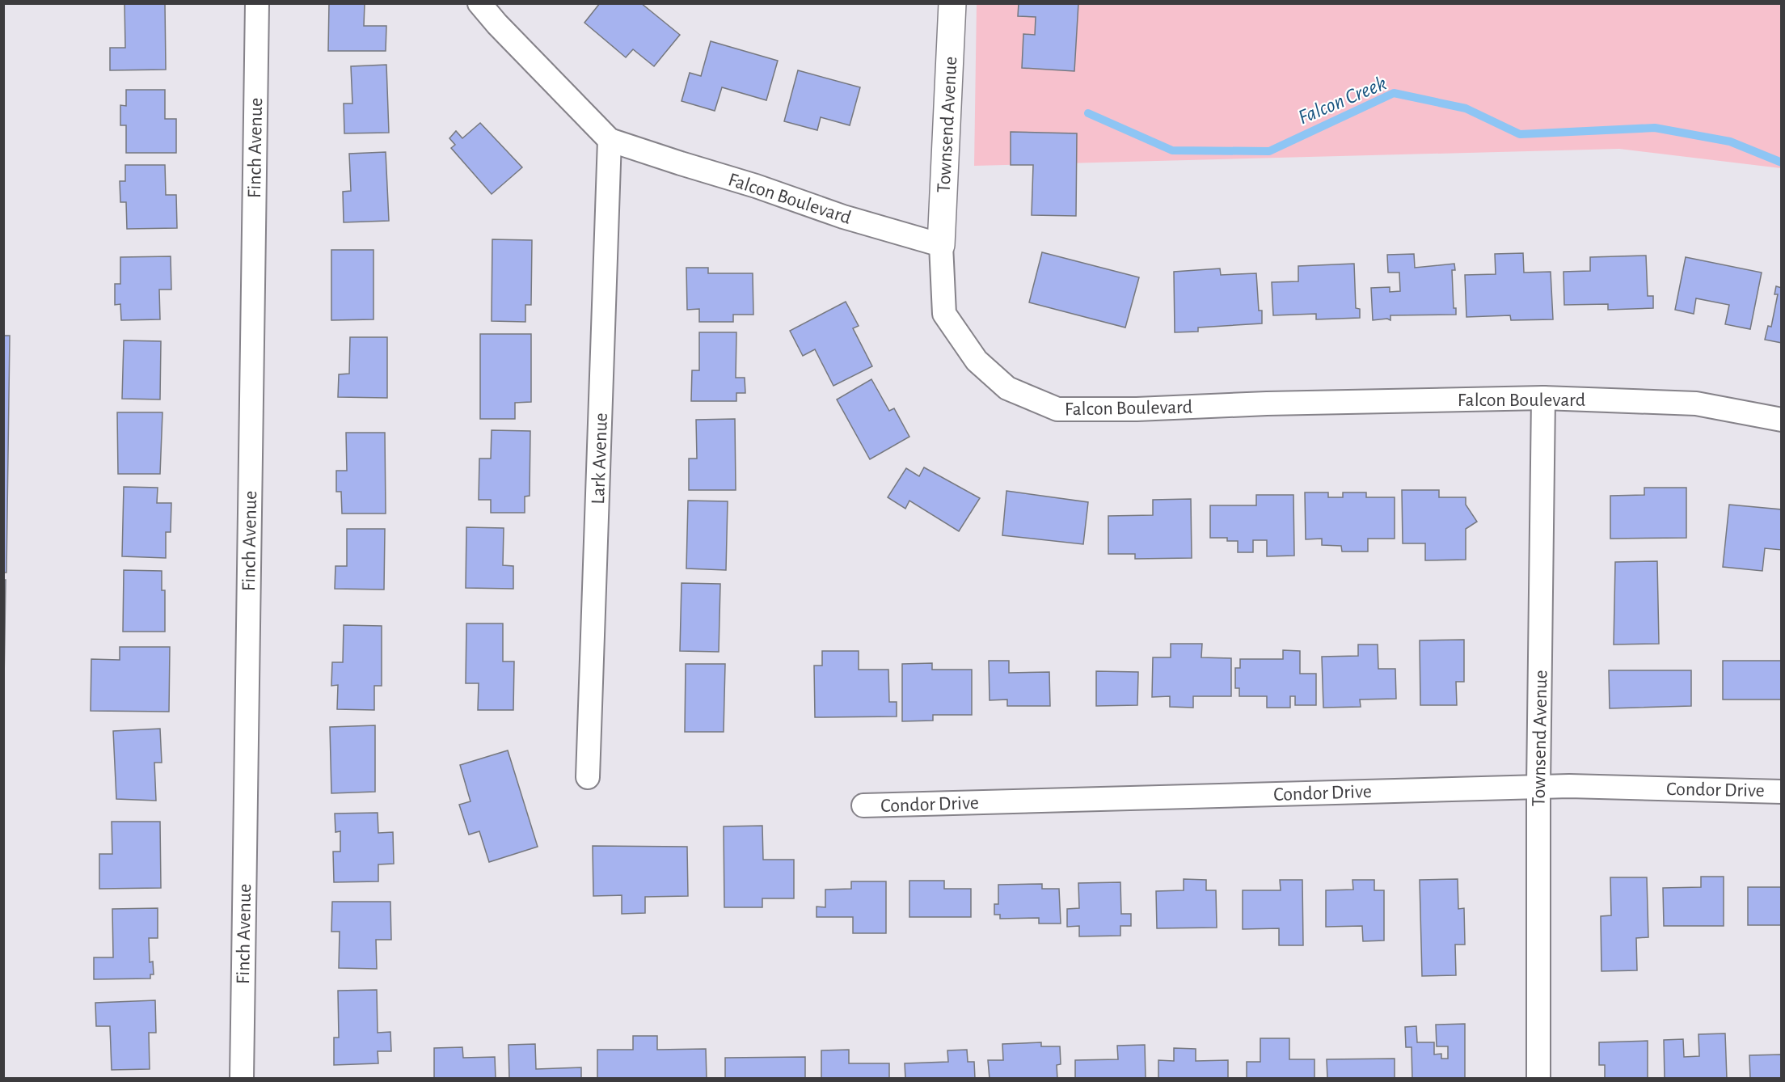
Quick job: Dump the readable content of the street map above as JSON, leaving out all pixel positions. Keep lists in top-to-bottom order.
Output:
{
  "streets": {
    "street": [
      "Townsend Avenue",
      "Finch Avenue",
      "Falcon Boulevard",
      "Lark Avenue",
      "Condor Drive"
    ]
  },
  "crossings": [
    ["Townsend Avenue", "Falcon Boulevard"],
    ["Townsend Avenue", "Condor Drive"],
    ["Falcon Boulevard", "Lark Avenue"]
  ],
  "water": ["Falcon Creek"]
}
